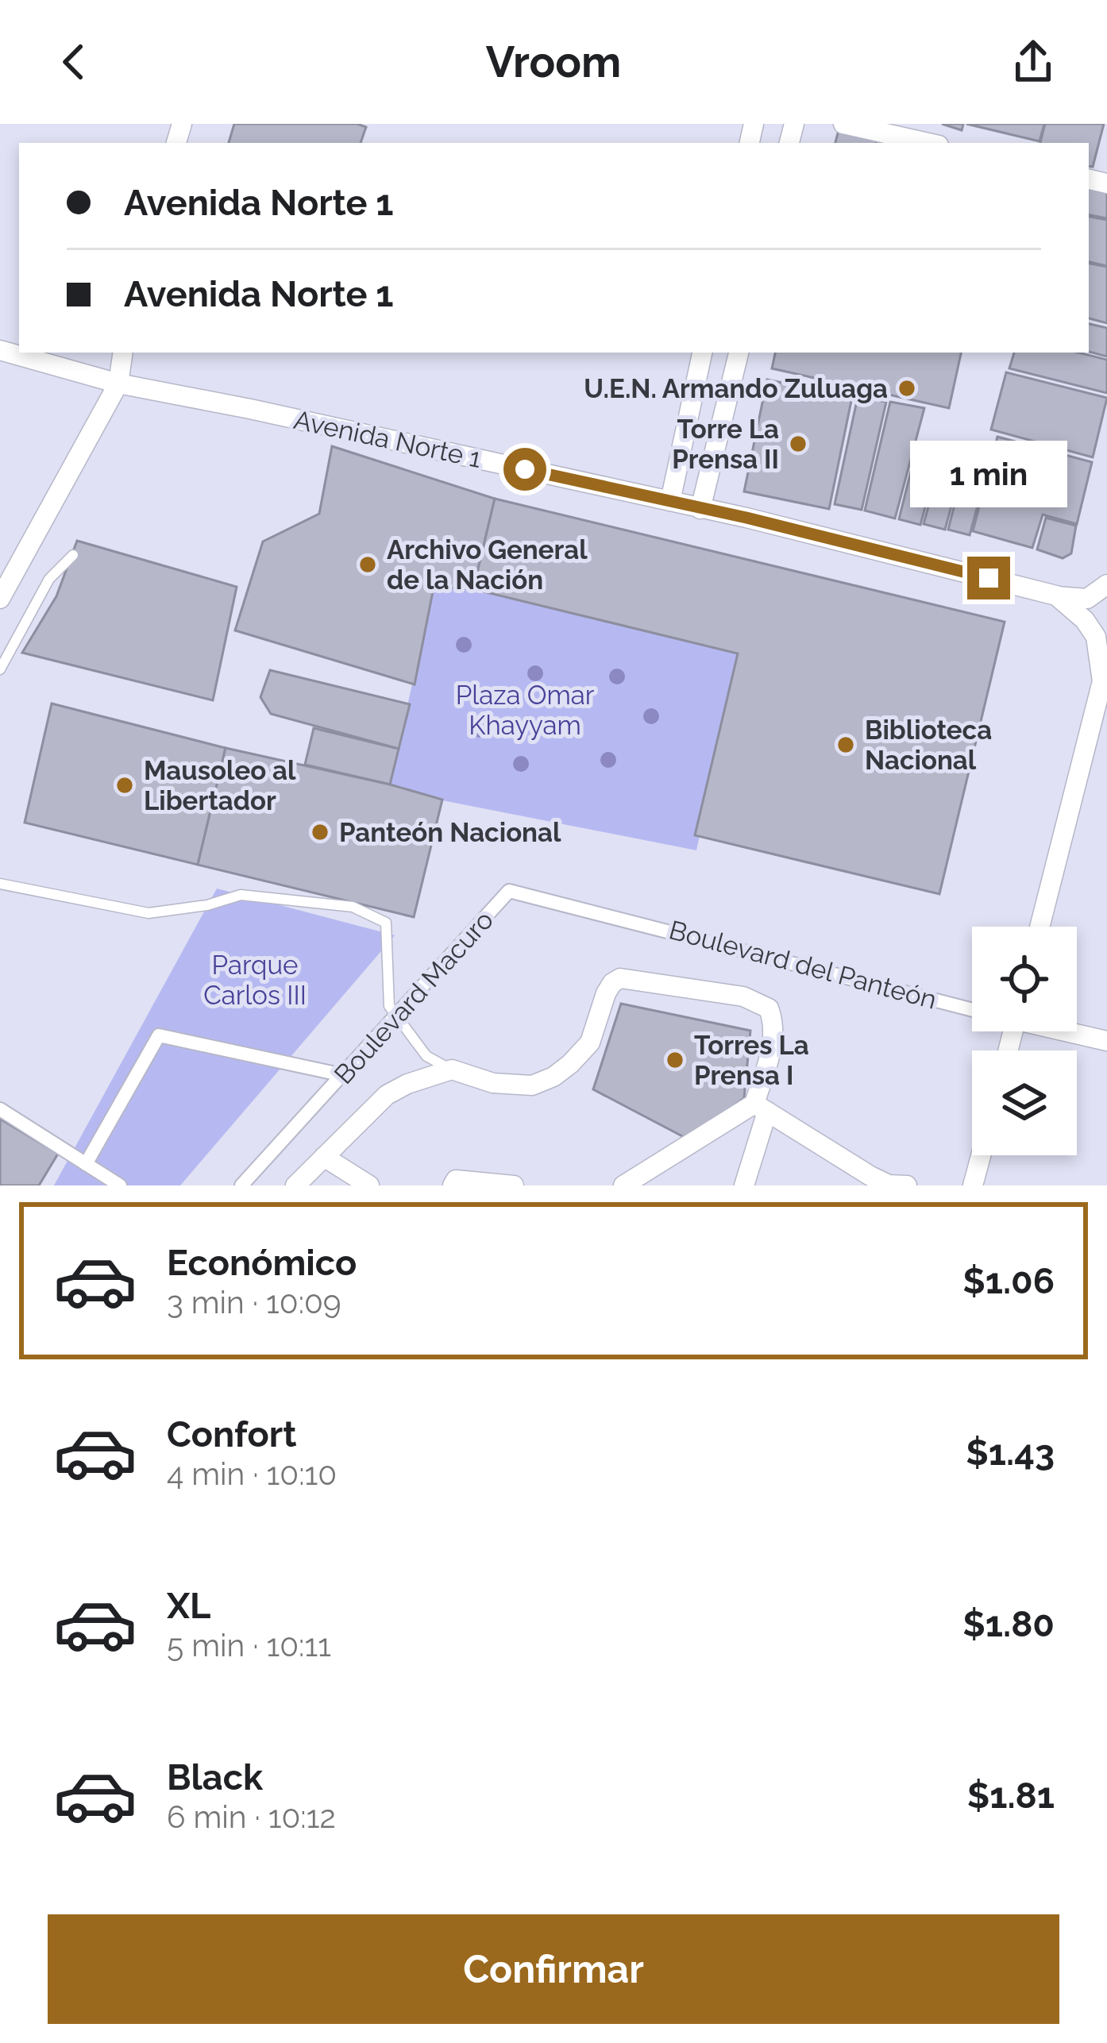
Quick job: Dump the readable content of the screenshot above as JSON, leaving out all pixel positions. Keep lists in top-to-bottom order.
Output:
{
  "streets": {
    "street": ["Avenida Norte 1", "Boulevard del Panteón", "Boulevard Macuro"]
  },
  "crossings": [
    ["Boulevard del Panteón", "Boulevard Macuro"]
  ],
  "parks": ["Plaza Omar Khayyam", "Parque Carlos III"],
  "places": [
    "U.E.N. Armando Zuluaga",
    "Torre La Prensa II",
    "Archivo General de la Nación",
    "Biblioteca Nacional",
    "Mausoleo al Libertador",
    "Panteón Nacional",
    "Torres La Prensa I"
  ],
  "page": {
    "header": "Vroom",
    "banner": ["Avenida Norte 1", "Avenida Norte 1"],
    "bubble": "1 min",
    "list": [
      {
        "name": "Económico",
        "note": "3 min · 10:09",
        "value": "$1.06"
      },
      {
        "name": "Confort",
        "note": "4 min · 10:10",
        "value": "$1.43"
      },
      {
        "name": "XL",
        "note": "5 min · 10:11",
        "value": "$1.80"
      },
      {
        "name": "Black",
        "note": "6 min · 10:12",
        "value": "$1.81"
      }
    ],
    "buttons": "Confirmar"
  }
}
